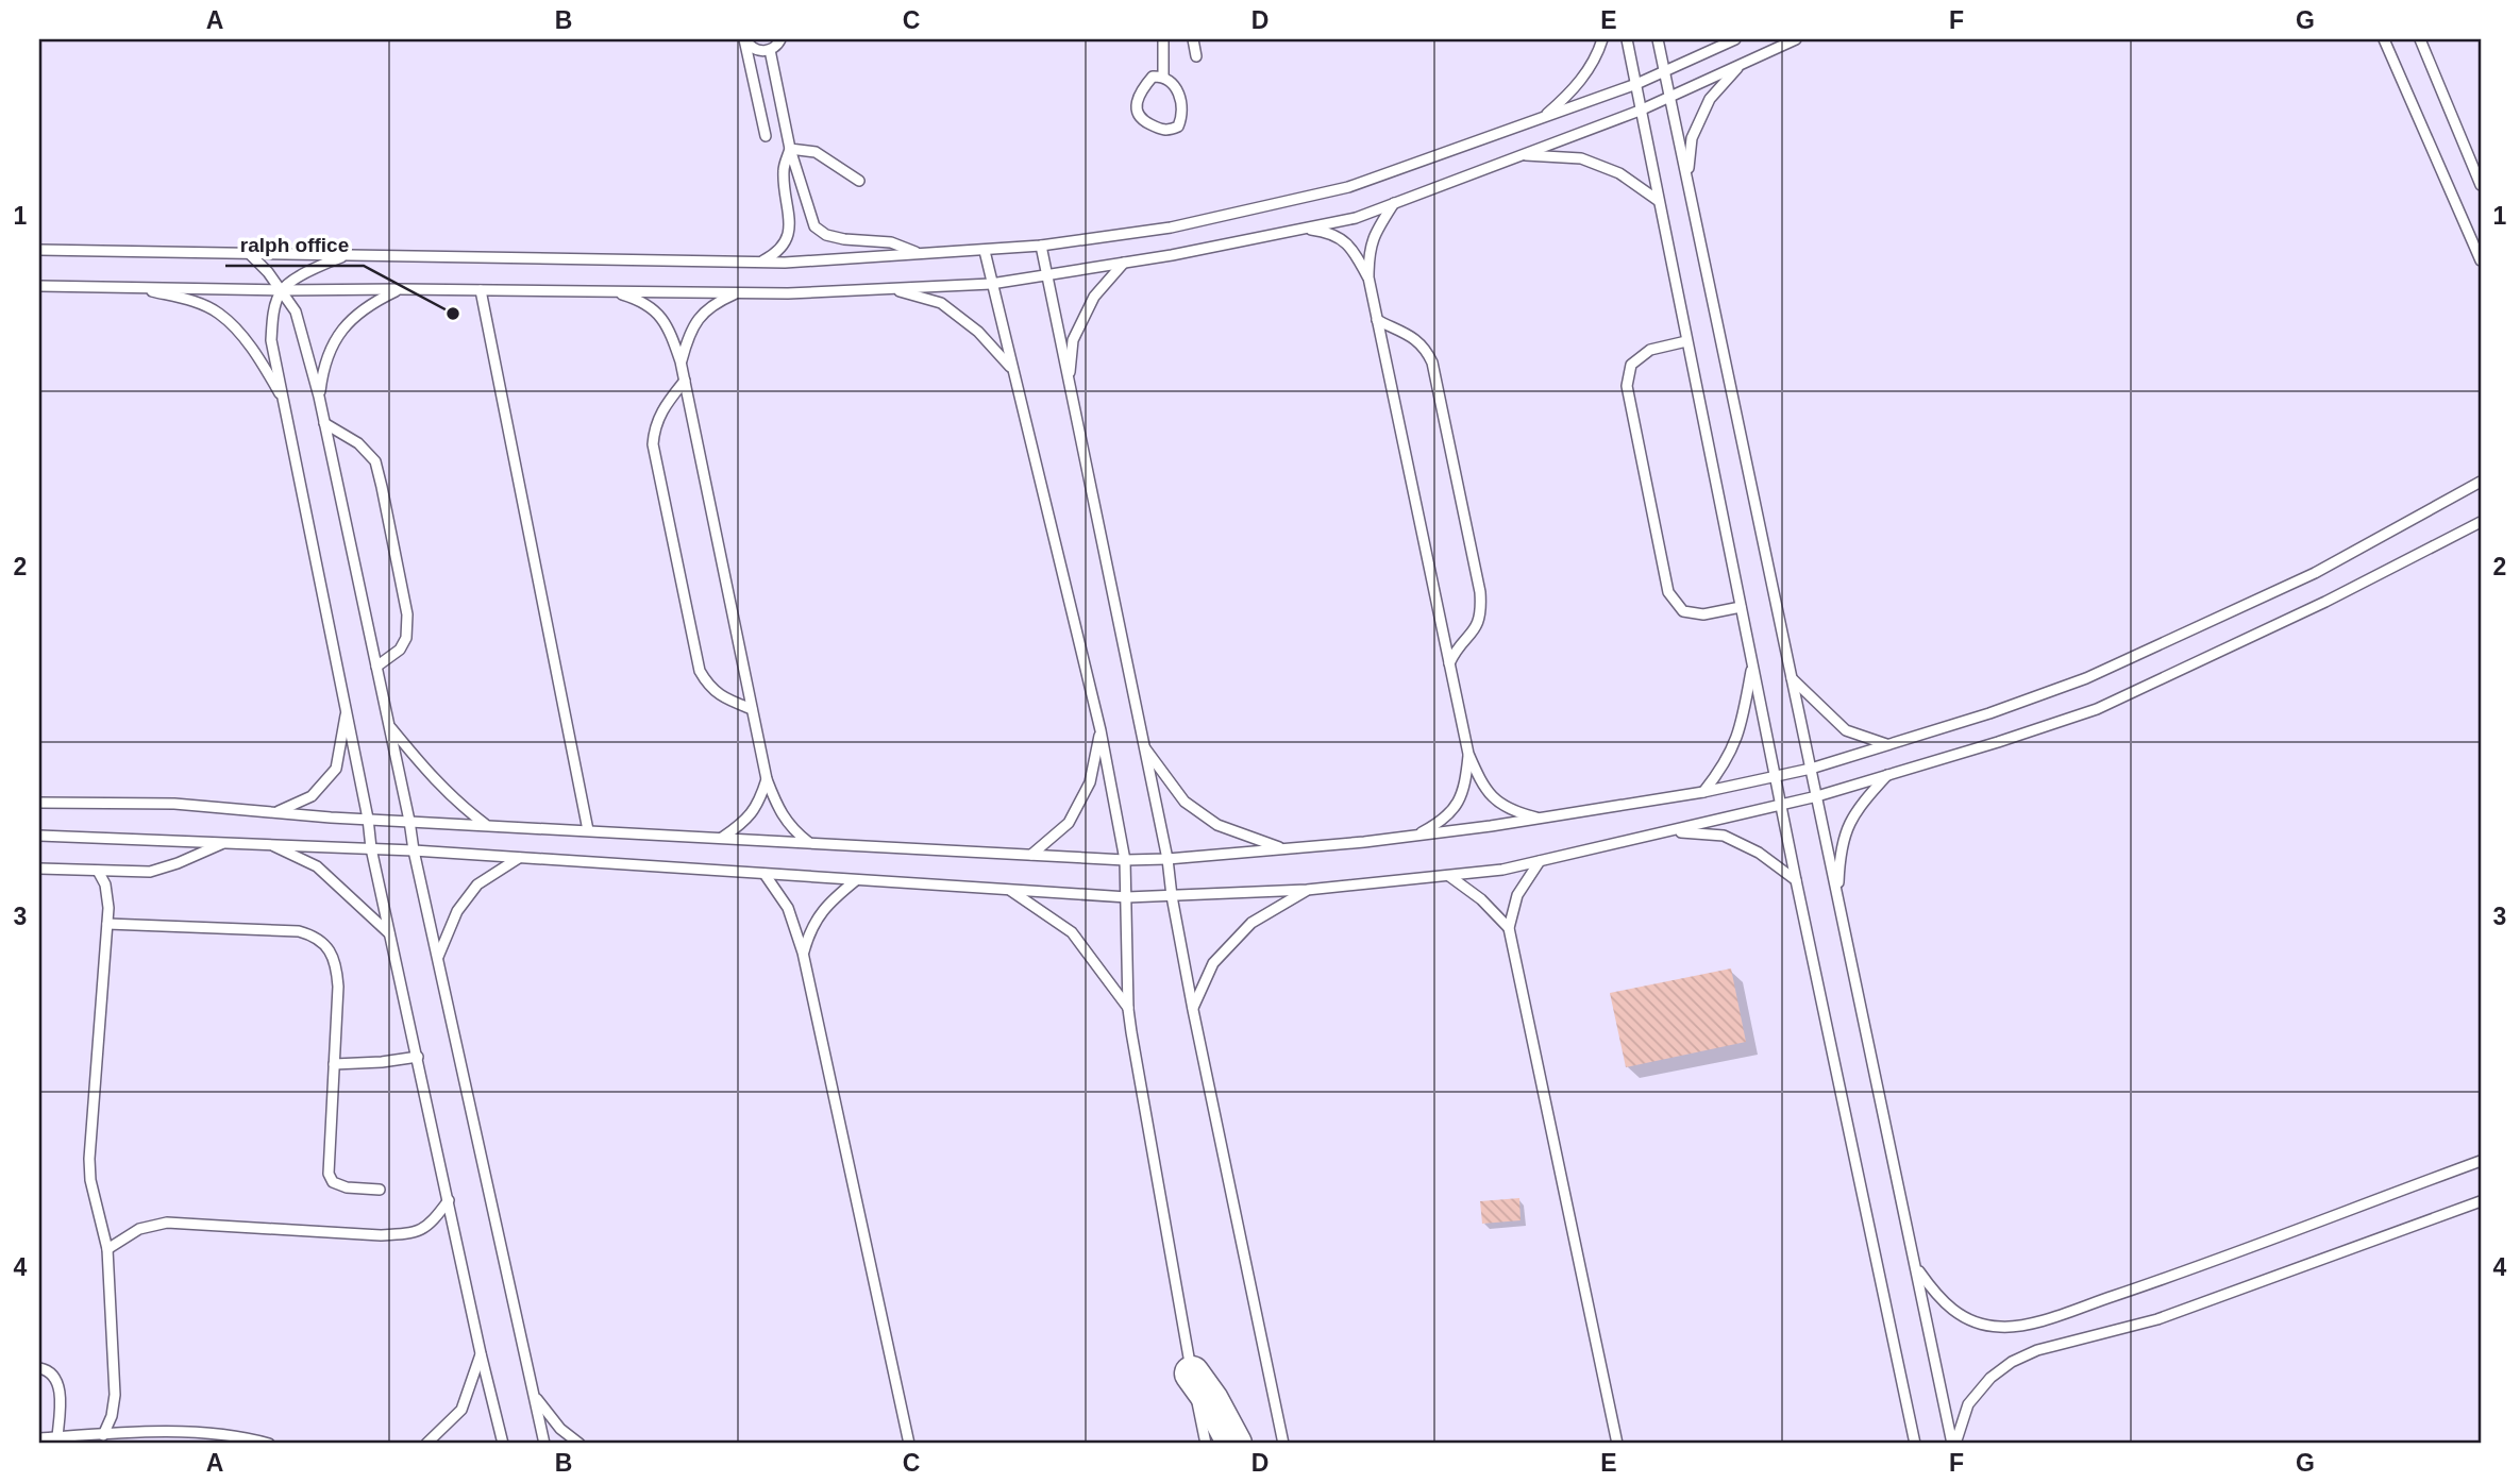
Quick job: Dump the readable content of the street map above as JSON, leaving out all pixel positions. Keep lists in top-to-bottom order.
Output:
{
  "places": ["ralph office"],
  "grid": {
    "columns": [
      "A",
      "B",
      "C",
      "D",
      "E",
      "F",
      "G"
    ],
    "rows": [
      "1",
      "2",
      "3",
      "4"
    ]
  }
}
